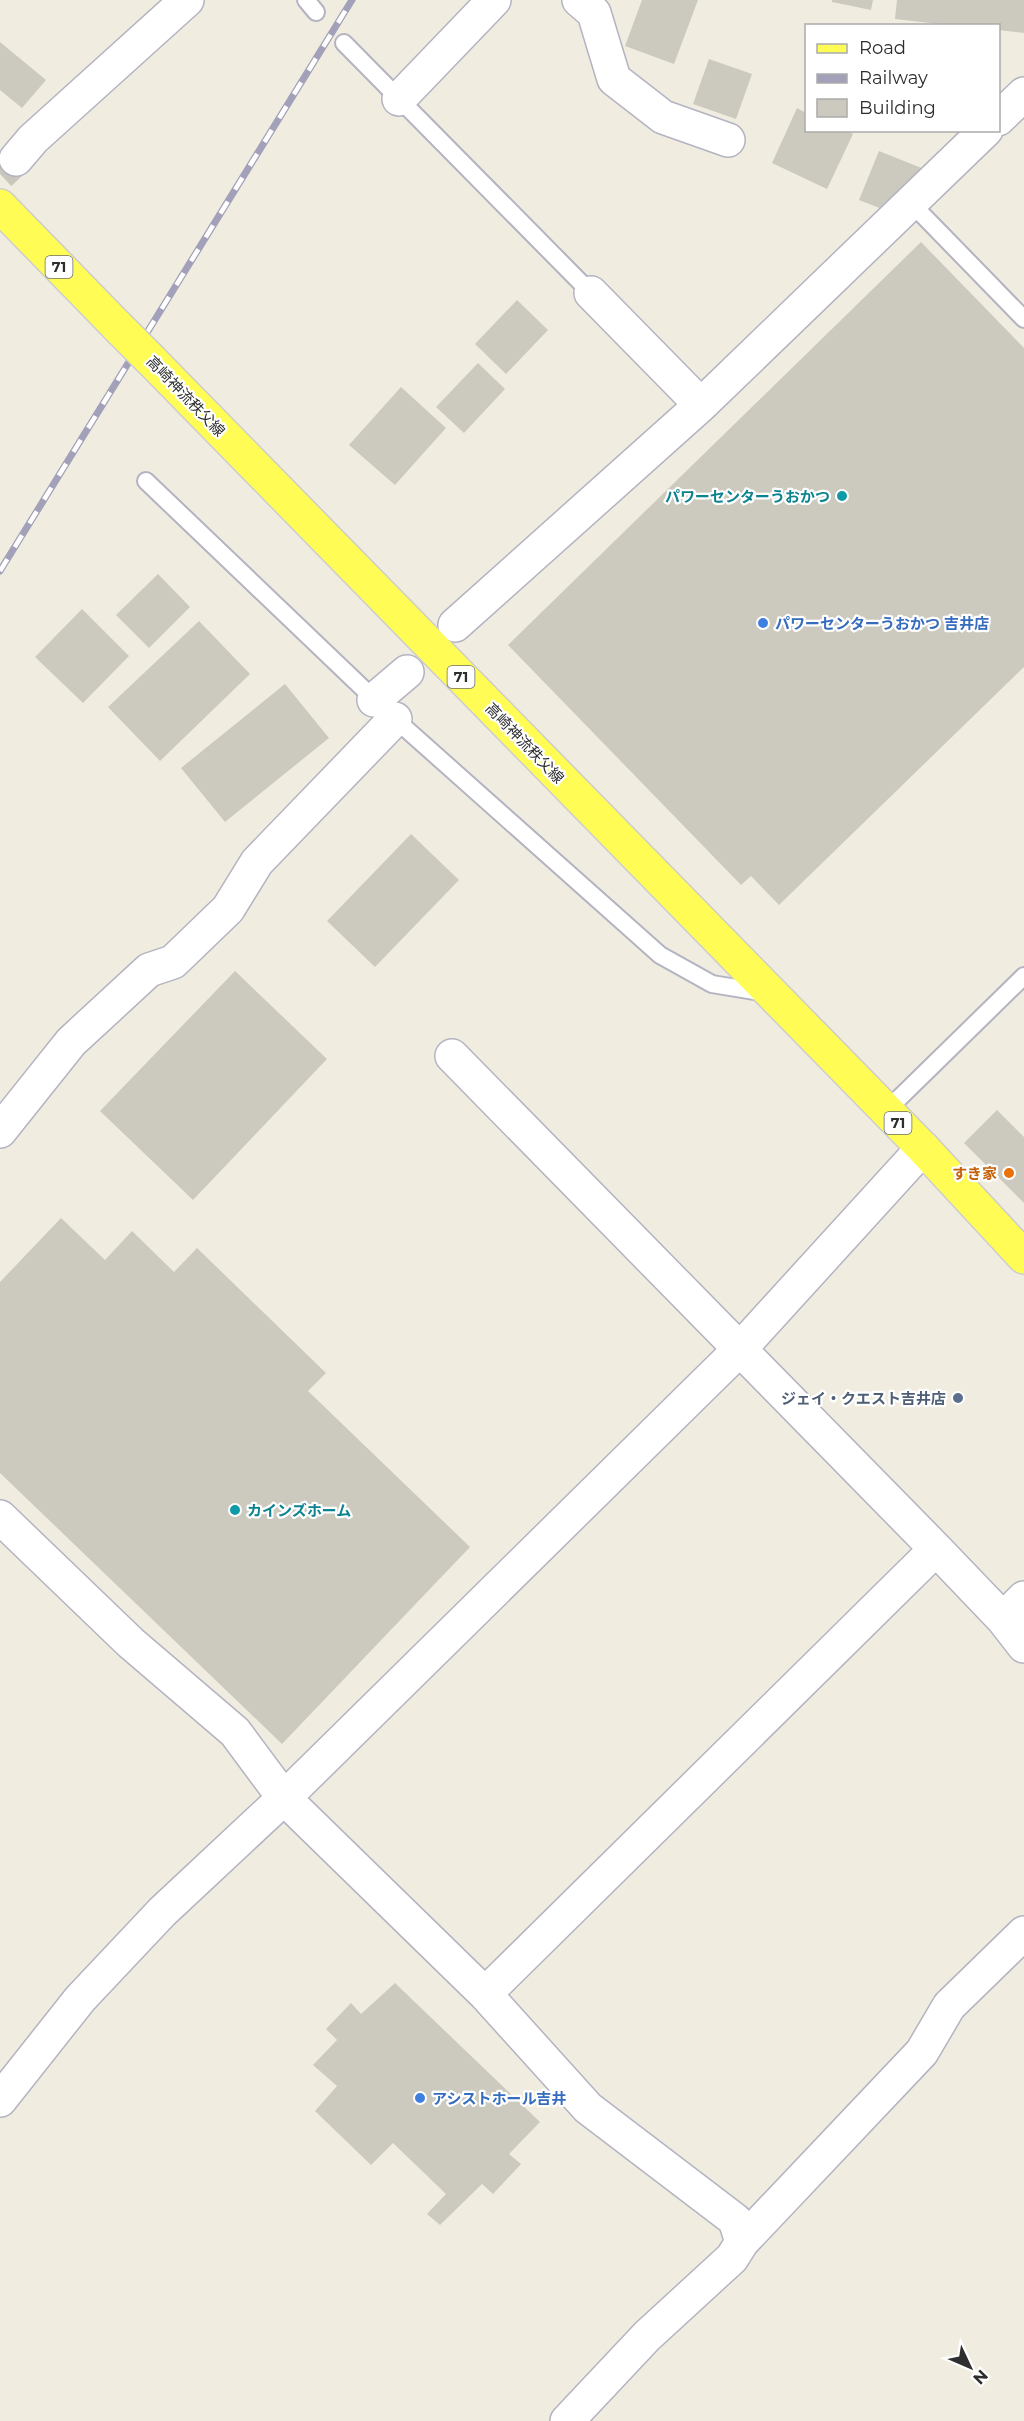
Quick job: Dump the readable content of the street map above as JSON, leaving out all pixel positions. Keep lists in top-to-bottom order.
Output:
{
  "streets": {
    "main road": ["71", "高崎神流秩父線"]
  },
  "places": [
    "パワーセンターうおかつ",
    "パワーセンターうおかつ 吉井店",
    "すき家",
    "ジェイ・クエスト吉井店",
    "カインズホーム",
    "アシストホール吉井"
  ],
  "legend": ["Road", "Railway", "Building"],
  "north": "bottom right"
}
